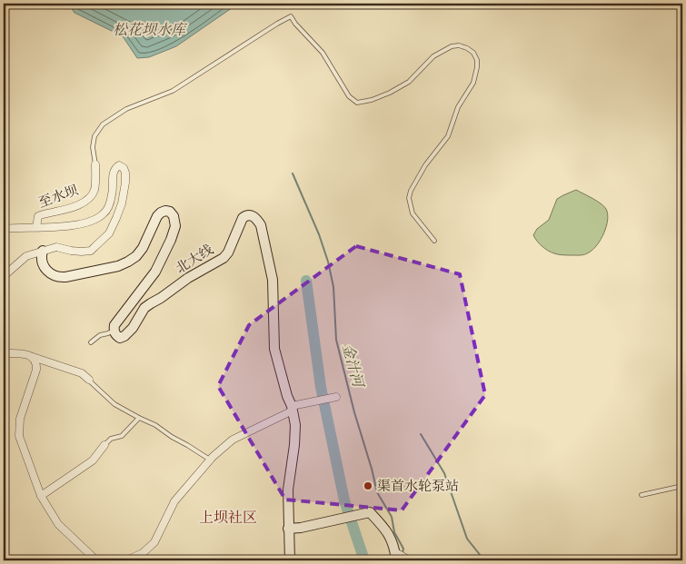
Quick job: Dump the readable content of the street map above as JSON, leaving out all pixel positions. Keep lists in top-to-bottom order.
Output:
{
  "streets": {
    "street": ["至水坝", "北大线"]
  },
  "districts": ["上坝社区"],
  "water": ["松花坝水库", "金汁河"],
  "places": ["渠首水轮泵站"]
}
